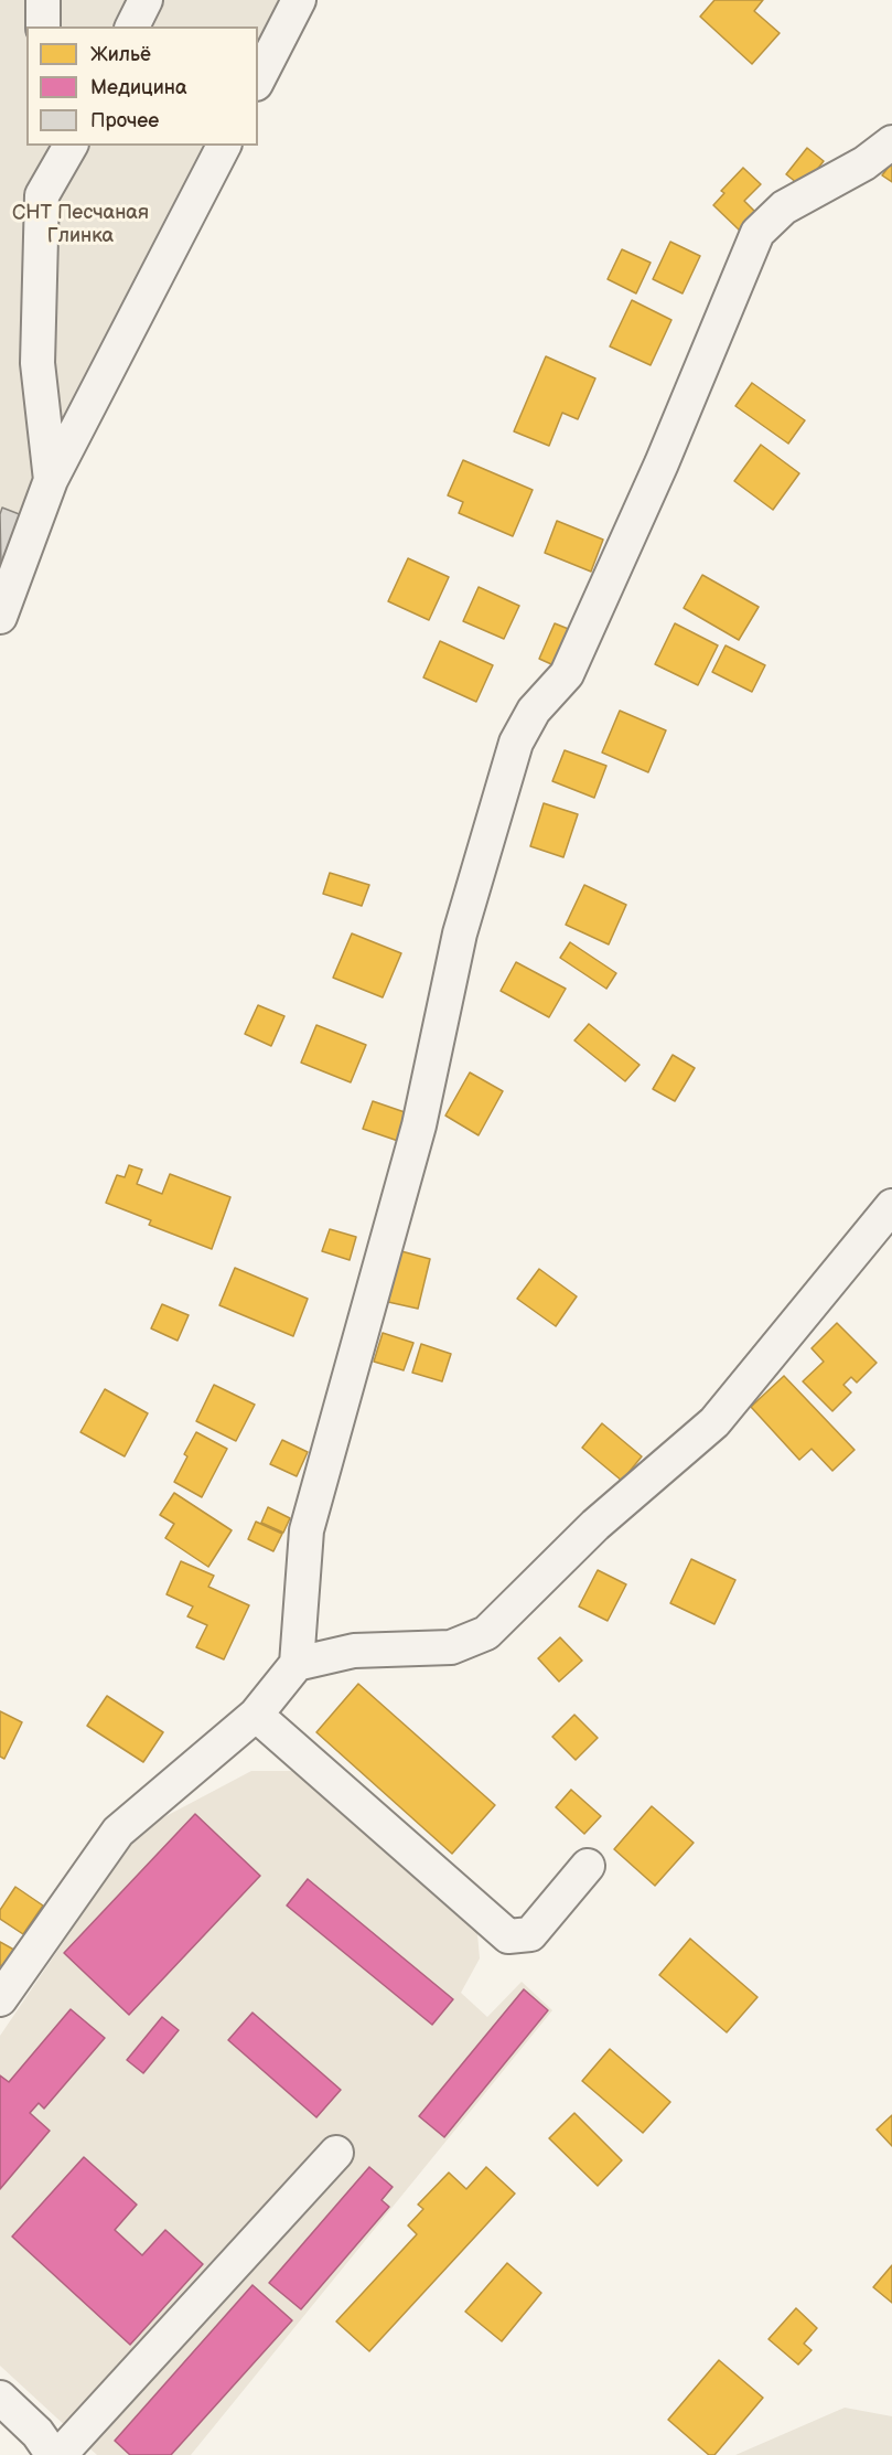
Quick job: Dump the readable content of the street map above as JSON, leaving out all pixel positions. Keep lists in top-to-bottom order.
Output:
{
  "parks": ["СНТ Песчаная Глинка"],
  "legend": ["Жильё", "Медицина", "Прочее"]
}
